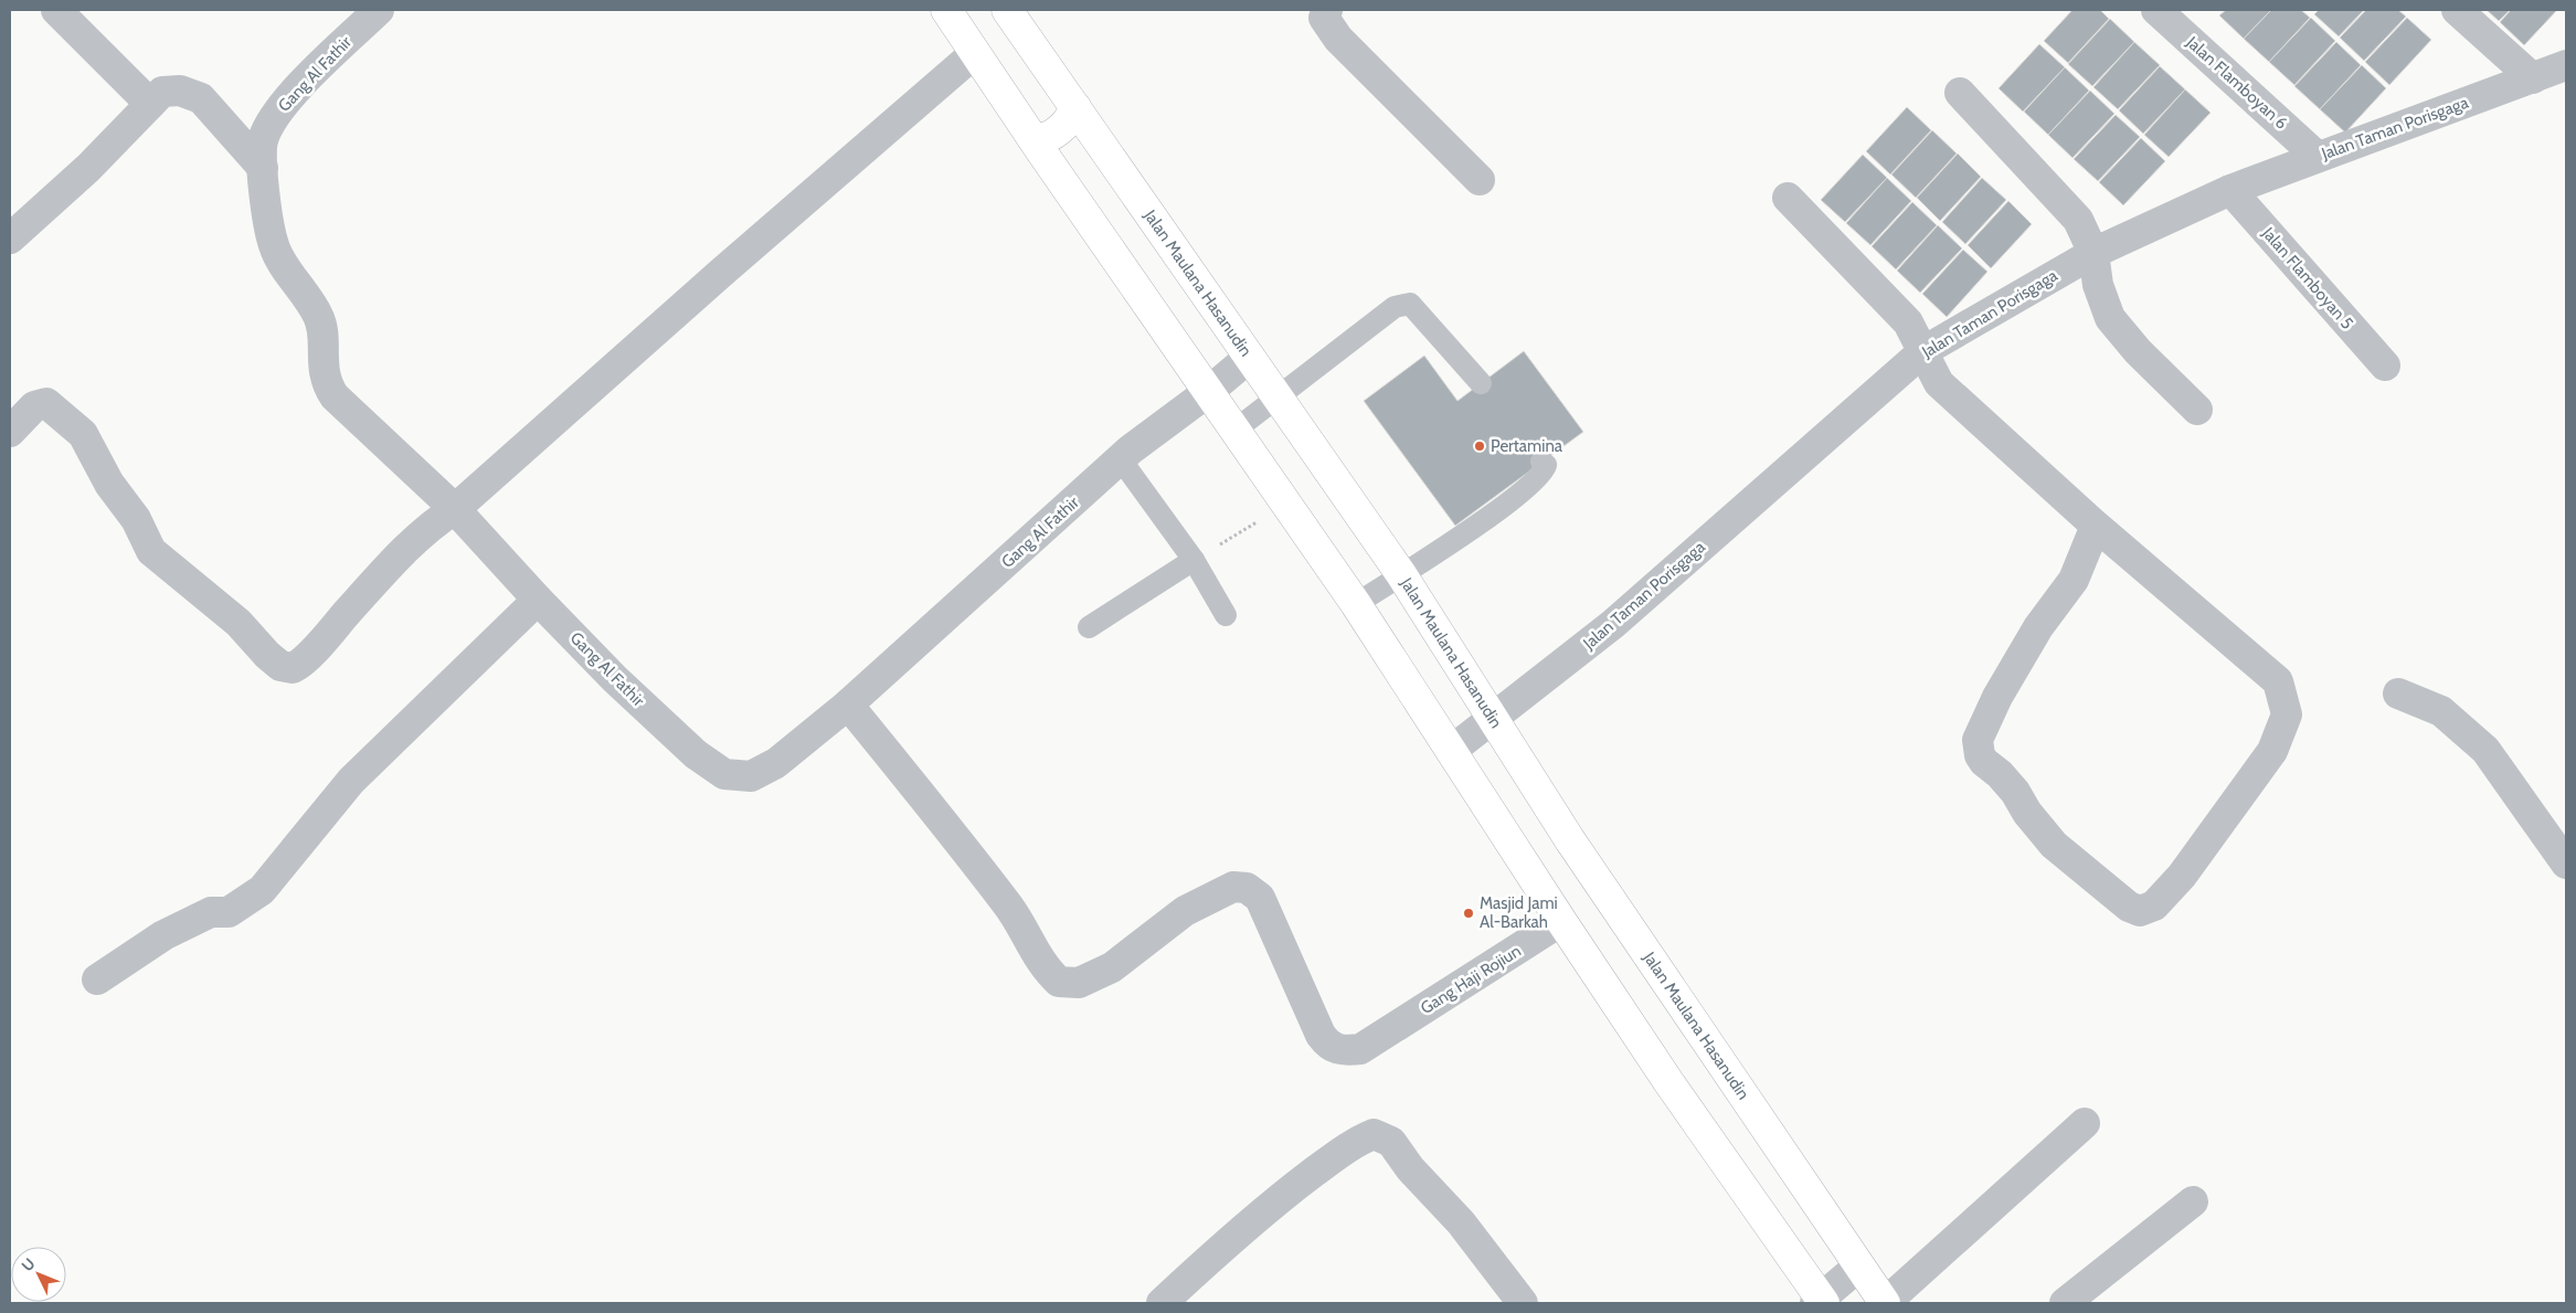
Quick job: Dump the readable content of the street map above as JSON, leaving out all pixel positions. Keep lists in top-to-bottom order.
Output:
{
  "streets": {
    "street": [
      "Gang Al Fathir",
      "Jalan Flamboyan 6",
      "Jalan Taman Porisgaga",
      "Jalan Flamboyan 5",
      "Jalan Maulana Hasanudin",
      "Gang Haji Rojiun"
    ]
  },
  "crossings": [
    ["Gang Al Fathir", "Jalan Maulana Hasanudin"],
    ["Gang Al Fathir", "Gang Haji Rojiun"],
    ["Jalan Flamboyan 6", "Jalan Taman Porisgaga"],
    ["Jalan Taman Porisgaga", "Jalan Flamboyan 5"],
    ["Jalan Taman Porisgaga", "Jalan Maulana Hasanudin"]
  ],
  "places": ["Pertamina", "Masjid Jami Al-Barkah"],
  "north": "top left"
}
